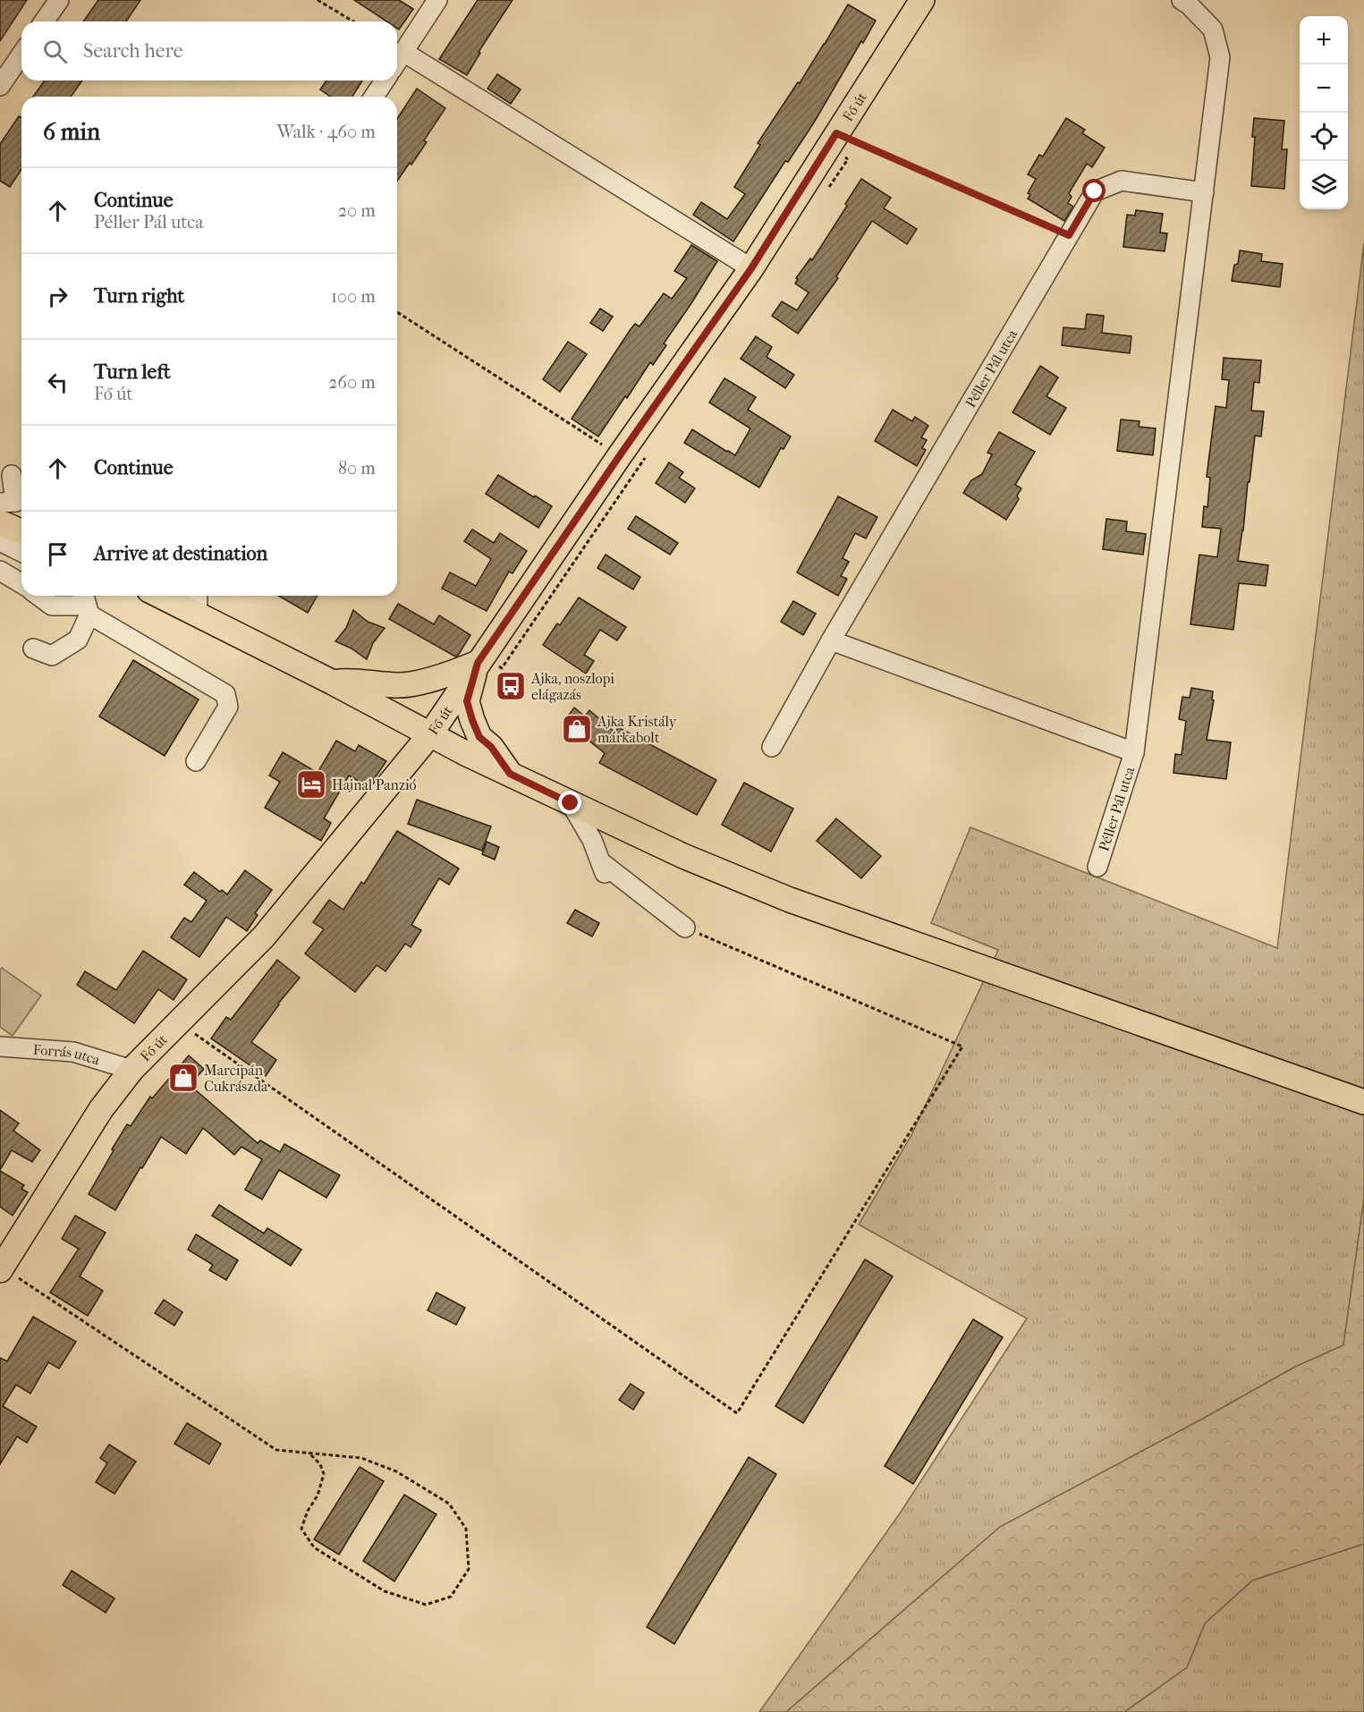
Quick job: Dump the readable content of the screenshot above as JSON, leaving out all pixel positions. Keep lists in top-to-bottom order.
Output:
{
  "streets": {
    "main road": ["Fő út"],
    "street": ["Péller Pál utca", "Forrás utca"]
  },
  "crossings": [
    ["Fő út", "Forrás utca"]
  ],
  "places": {
    "bus stop": ["Ajka, noszlopi elágazás"],
    "shop": ["Ajka Kristály márkabolt", "Marcipán Cukrászda"],
    "hotel": ["Hajnal Panzió"]
  },
  "page": {
    "map_buttons": ["+", "−"],
    "search": "Search here",
    "heading": ["6 min", "Walk · 460 m"],
    "list": [
      ["Continue", "Péller Pál utca", "20 m"],
      ["Turn right", "100 m"],
      ["Turn left", "Fő út", "260 m"],
      ["Continue", "80 m"],
      "Arrive at destination"
    ]
  }
}
